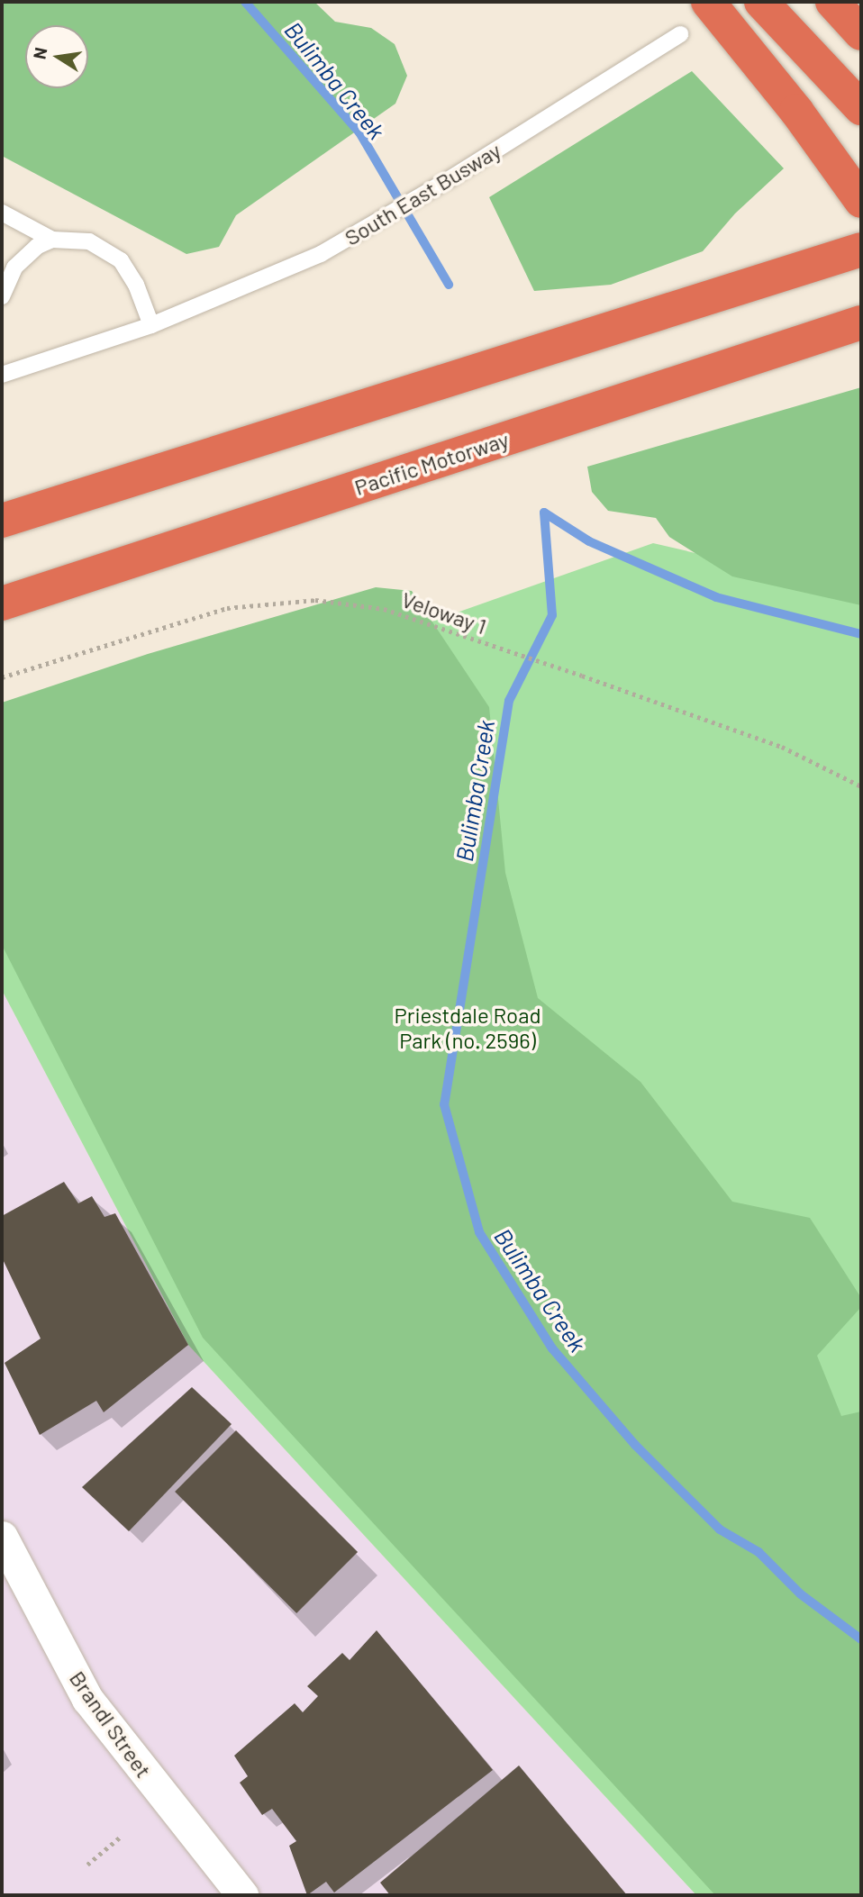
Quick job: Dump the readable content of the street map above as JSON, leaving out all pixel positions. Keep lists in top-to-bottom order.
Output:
{
  "streets": {
    "highway": ["Pacific Motorway"],
    "street": ["Brandl Street"],
    "lane": ["South East Busway"],
    "path": ["Veloway 1"]
  },
  "water": ["Bulimba Creek"],
  "parks": ["Priestdale Road Park (no. 2596)"],
  "north": "left"
}
